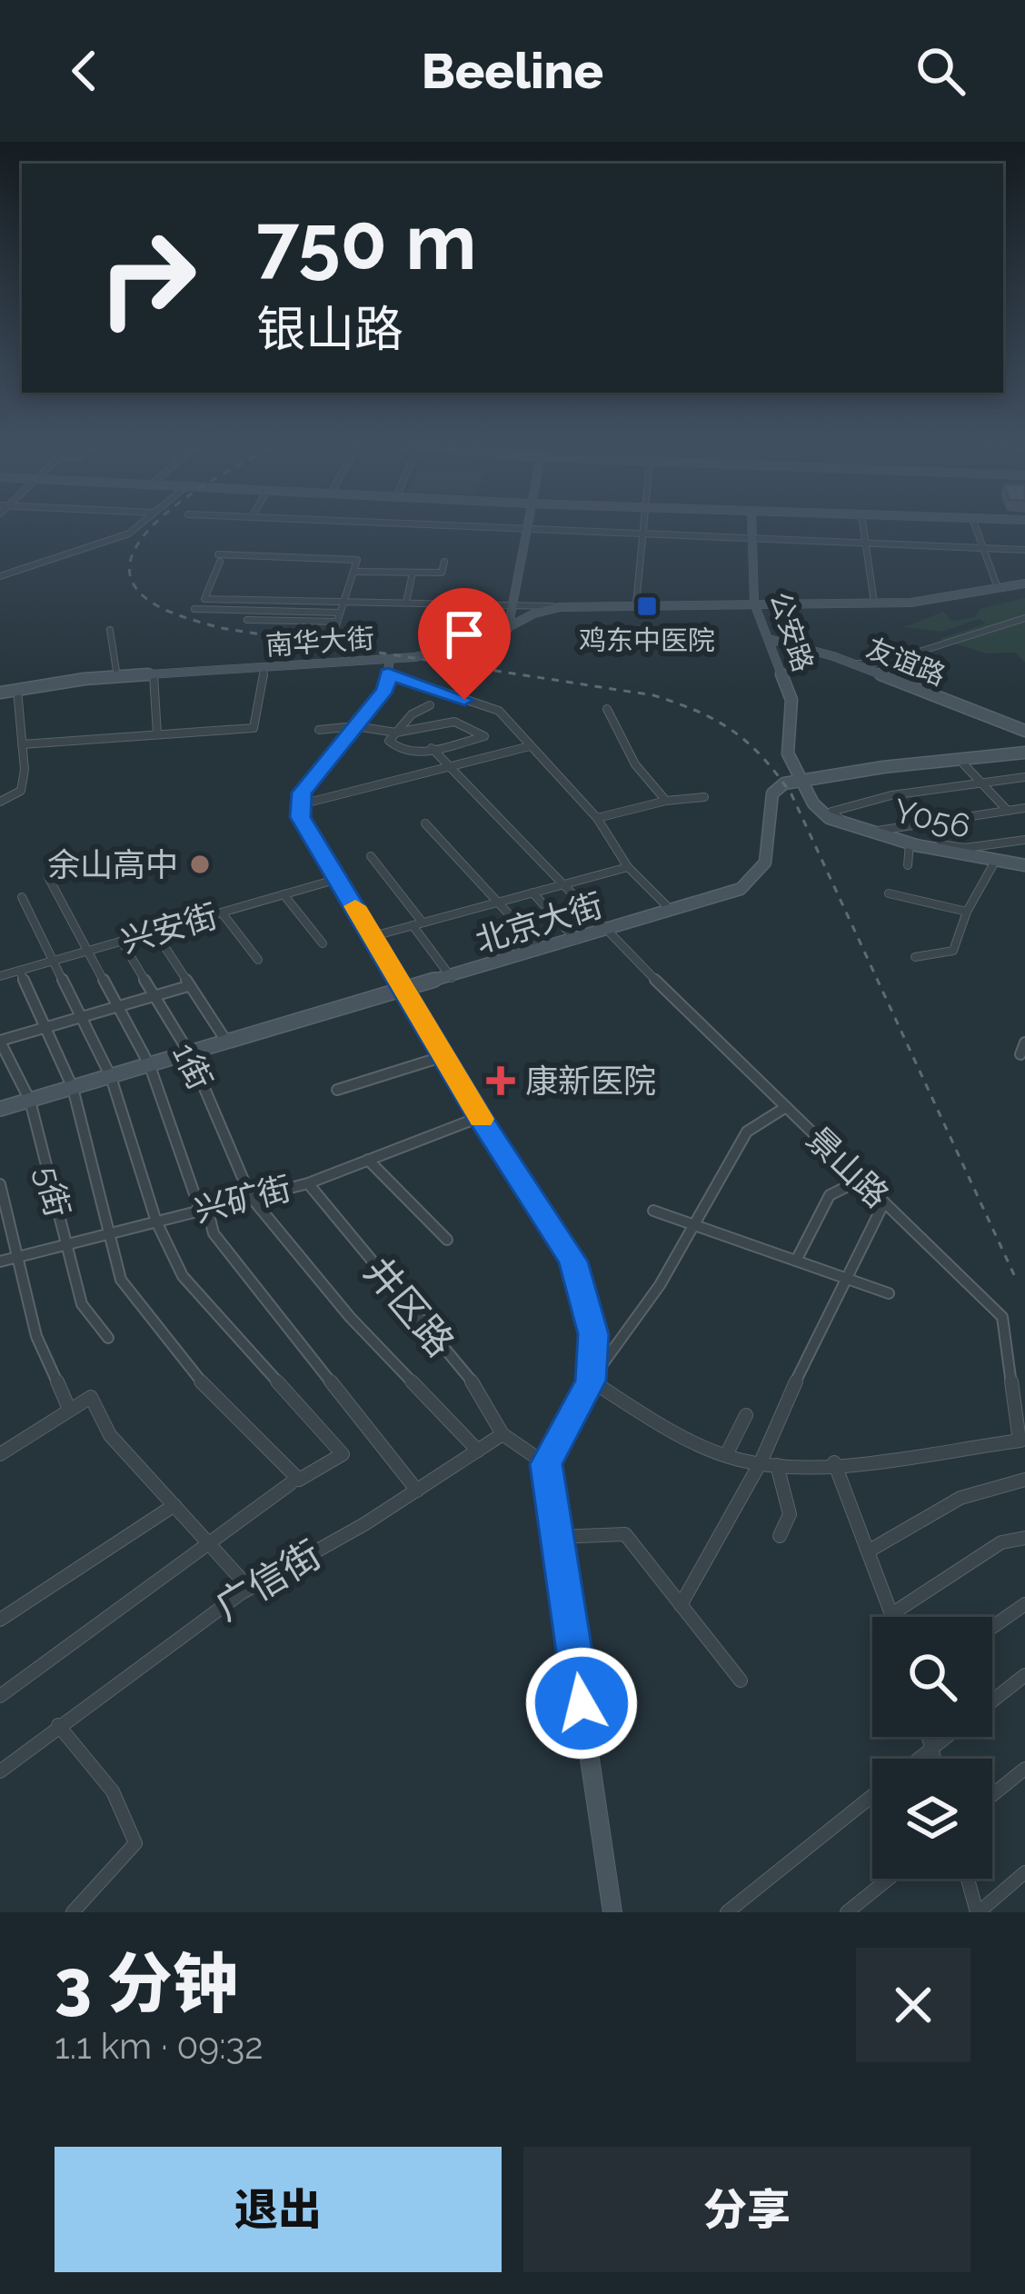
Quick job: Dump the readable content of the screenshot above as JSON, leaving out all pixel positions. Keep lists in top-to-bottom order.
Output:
{
  "streets": {
    "street": [
      "公安路",
      "南华大街",
      "友谊路",
      "Y056",
      "北京大街",
      "兴安街",
      "1街",
      "景山路",
      "5街",
      "兴矿街",
      "井区路",
      "广信街"
    ]
  },
  "crossings": [
    ["公安路", "南华大街"],
    ["公安路", "友谊路"],
    ["公安路", "Y056"],
    ["公安路", "北京大街"],
    ["北京大街", "1街"],
    ["北京大街", "景山路"],
    ["北京大街", "5街"],
    ["兴安街", "1街"],
    ["1街", "兴矿街"],
    ["1街", "广信街"],
    ["5街", "兴矿街"],
    ["兴矿街", "井区路"],
    ["井区路", "广信街"]
  ],
  "places": {
    "transit": ["鸡东中医院"],
    "other": ["余山高中"],
    "health": ["康新医院"]
  },
  "page": {
    "header": "Beeline",
    "turn": ["750 m", "银山路"],
    "heading": ["3 分钟", "1.1 km · 09:32"],
    "buttons": ["退出", "分享"]
  }
}
